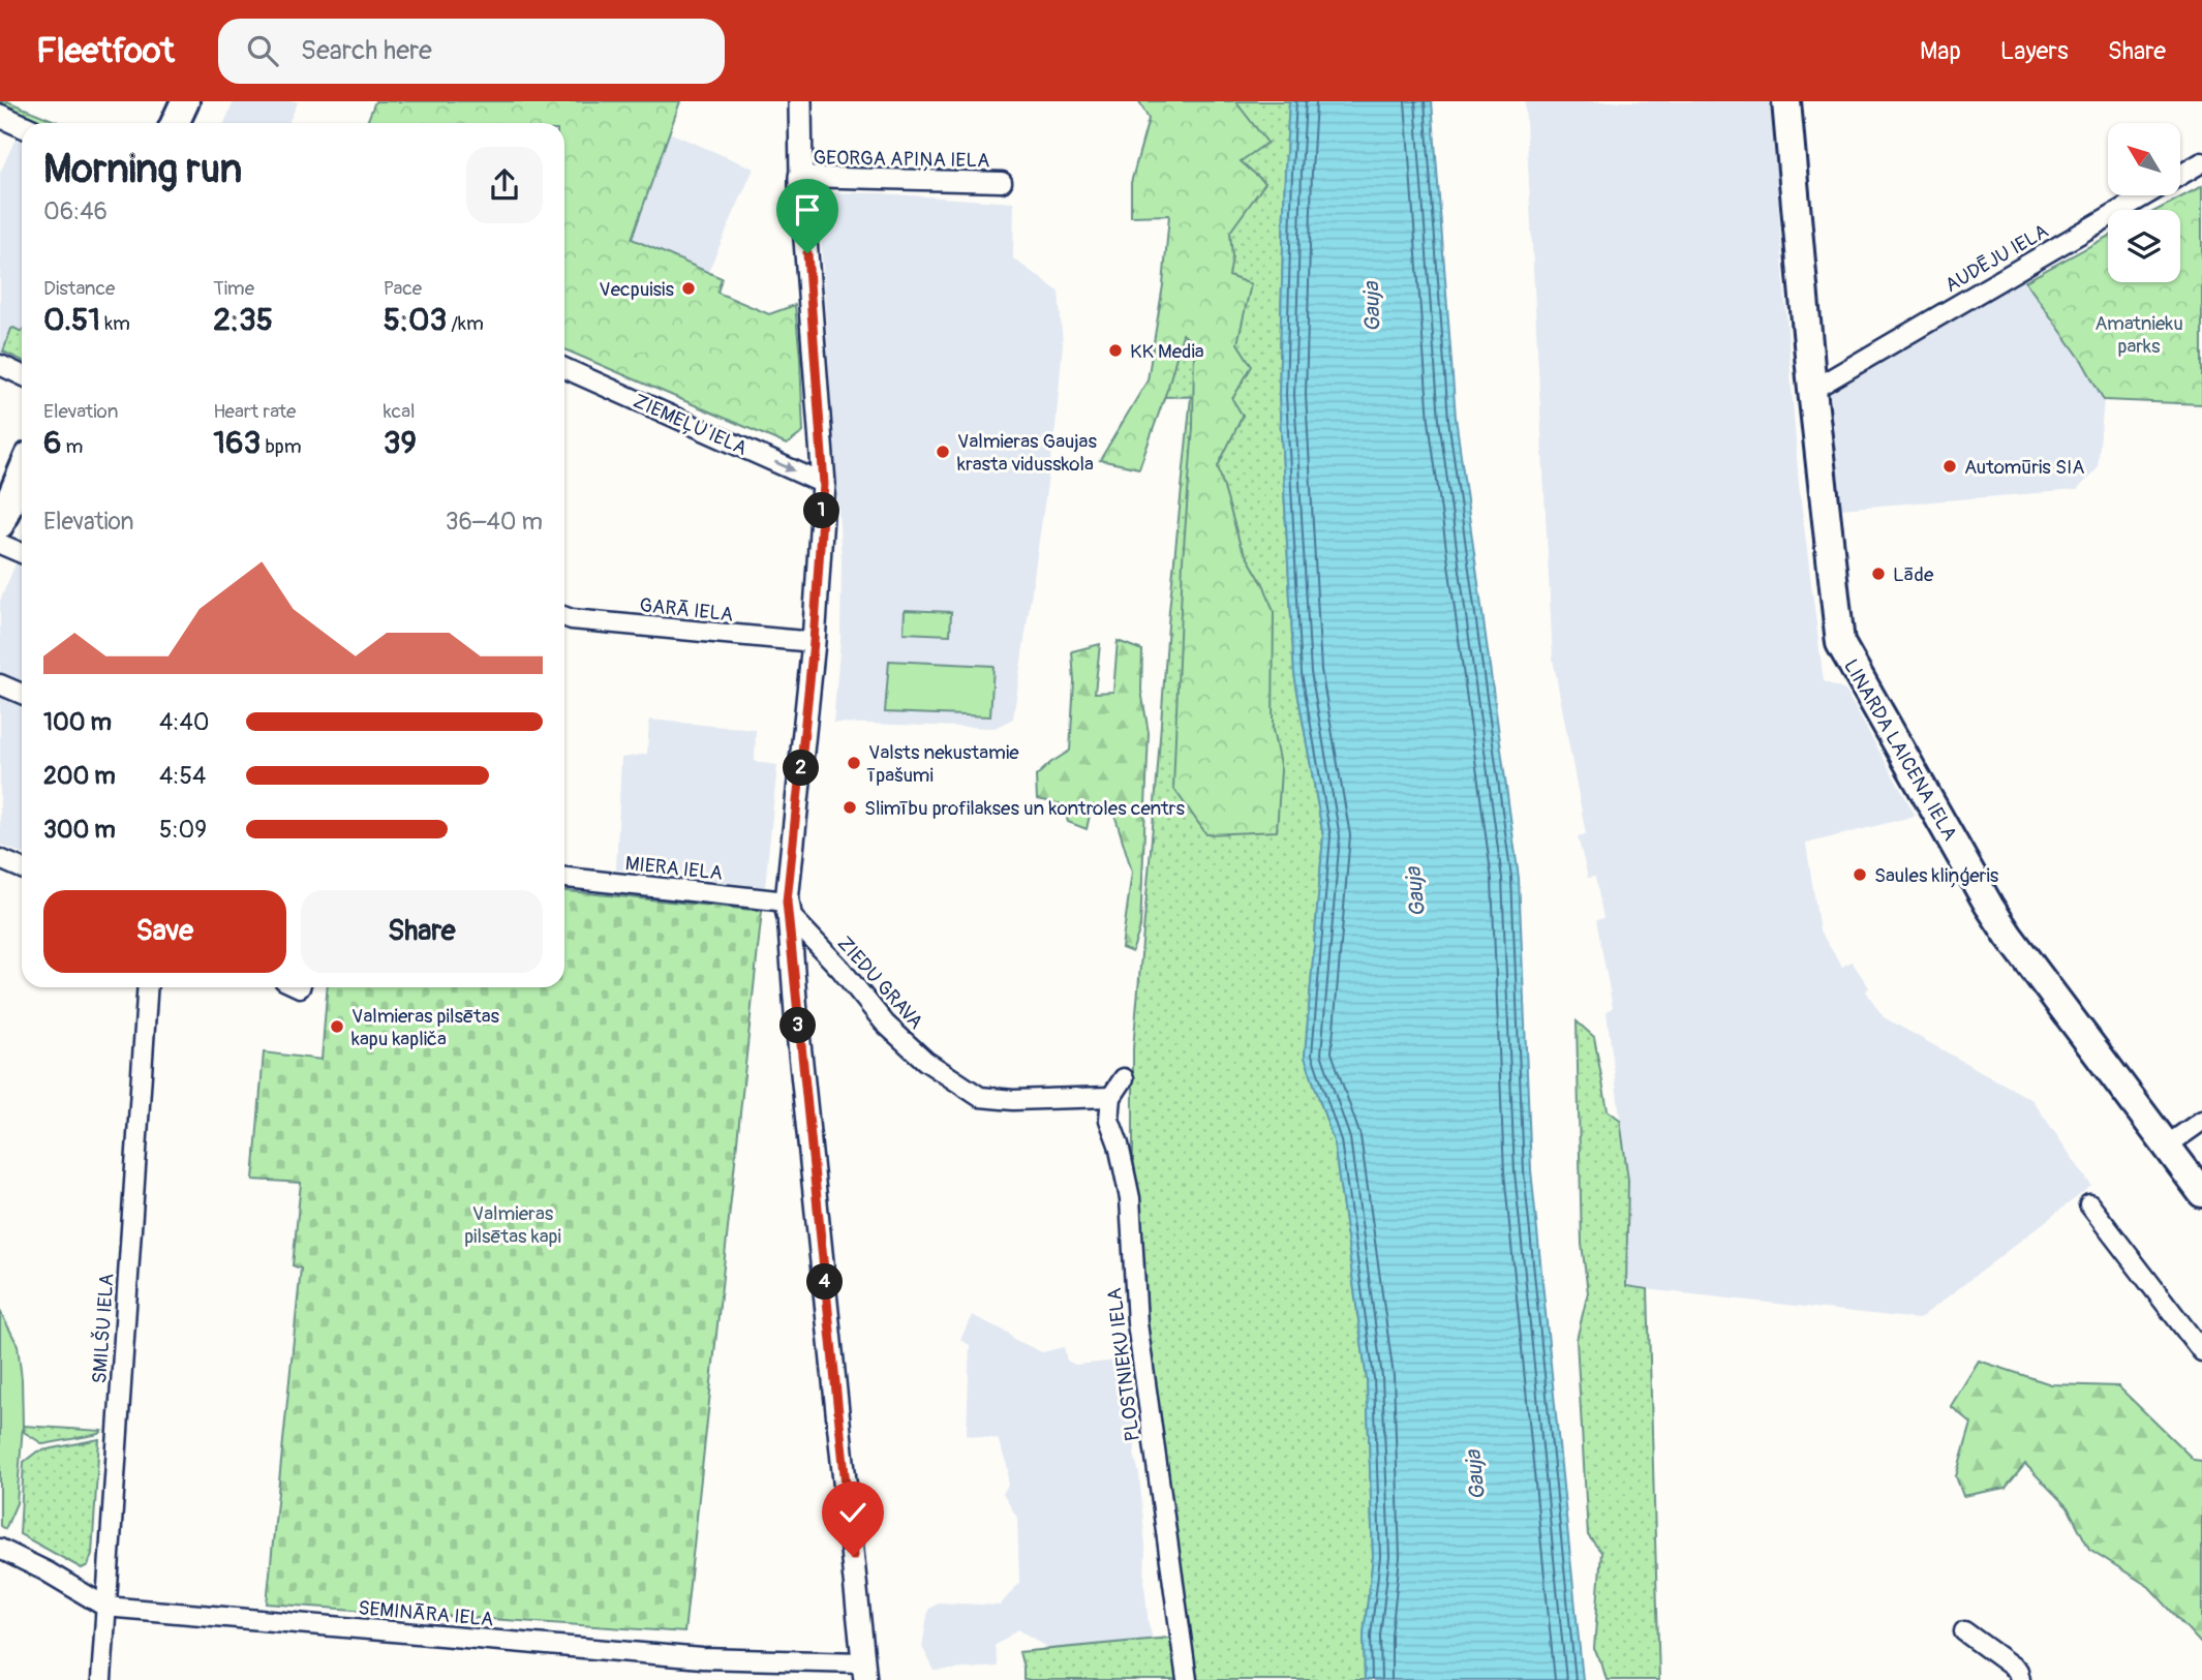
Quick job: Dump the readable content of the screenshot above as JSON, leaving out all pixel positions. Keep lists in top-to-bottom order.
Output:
{
  "streets": {
    "main road": ["LINARDA LAICENA IELA"],
    "street": [
      "GEORGA APIŅA IELA",
      "AUDĒJU IELA",
      "ZIEMEĻU IELA",
      "GARĀ IELA",
      "MIERA IELA",
      "ZIEDU GRAVA",
      "SMILŠU IELA",
      "PLOSTNIEKU IELA",
      "SEMINĀRA IELA"
    ]
  },
  "crossings": [
    ["AUDĒJU IELA", "LINARDA LAICENA IELA"],
    ["MIERA IELA", "ZIEDU GRAVA"],
    ["ZIEDU GRAVA", "PLOSTNIEKU IELA"],
    ["SMILŠU IELA", "SEMINĀRA IELA"]
  ],
  "one_way": ["ZIEMEĻU IELA"],
  "water": ["Gauja"],
  "parks": ["Amatnieku parks", "Valmieras pilsētas kapi"],
  "places": [
    "Vecpuisis",
    "KK Media",
    "Valmieras Gaujas krasta vidusskola",
    "Automūris SIA",
    "Lāde",
    "Valsts nekustamie īpašumi",
    "Slimību profilakses un kontroles centrs",
    "Saules kliņģeris",
    "Valmieras pilsētas kapu kapliča"
  ],
  "north": "top left",
  "page": {
    "header": "Fleetfoot",
    "search": "Search here",
    "nav": ["Map", "Layers", "Share"],
    "heading": ["Morning run", "06:46"],
    "stats": [
      ["Distance", "0.51 km"],
      ["Time", "2:35"],
      ["Pace", "5:03 /km"],
      ["Elevation", "6 m"],
      ["Heart rate", "163 bpm"],
      ["kcal", "39"]
    ],
    "pins": [
      "1",
      "2",
      "3",
      "4"
    ],
    "chart": ["Elevation", "36–40 m"],
    "list": [
      {
        "name": "100 m",
        "note": "4:40"
      },
      {
        "name": "200 m",
        "note": "4:54"
      },
      {
        "name": "300 m",
        "note": "5:09"
      }
    ],
    "buttons": ["Save", "Share"]
  }
}
